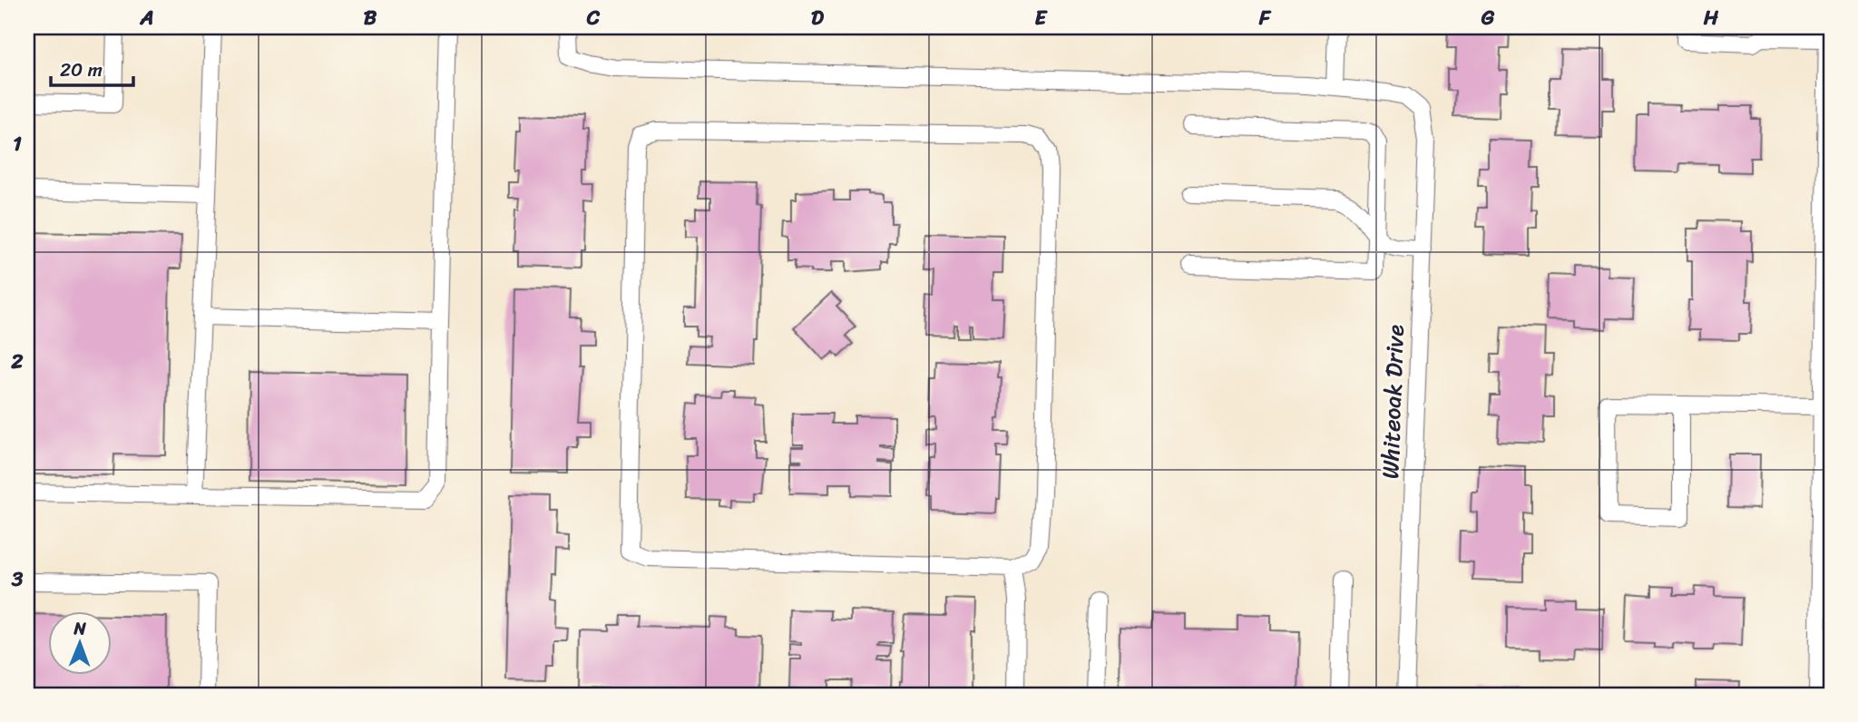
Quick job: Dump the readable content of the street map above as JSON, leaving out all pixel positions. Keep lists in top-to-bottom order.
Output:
{
  "streets": {
    "lane": ["Whiteoak Drive"]
  },
  "scale_bar": "20 m",
  "north": "top",
  "grid": {
    "columns": [
      "A",
      "B",
      "C",
      "D",
      "E",
      "F",
      "G",
      "H"
    ],
    "rows": ["1", "2", "3"]
  }
}
